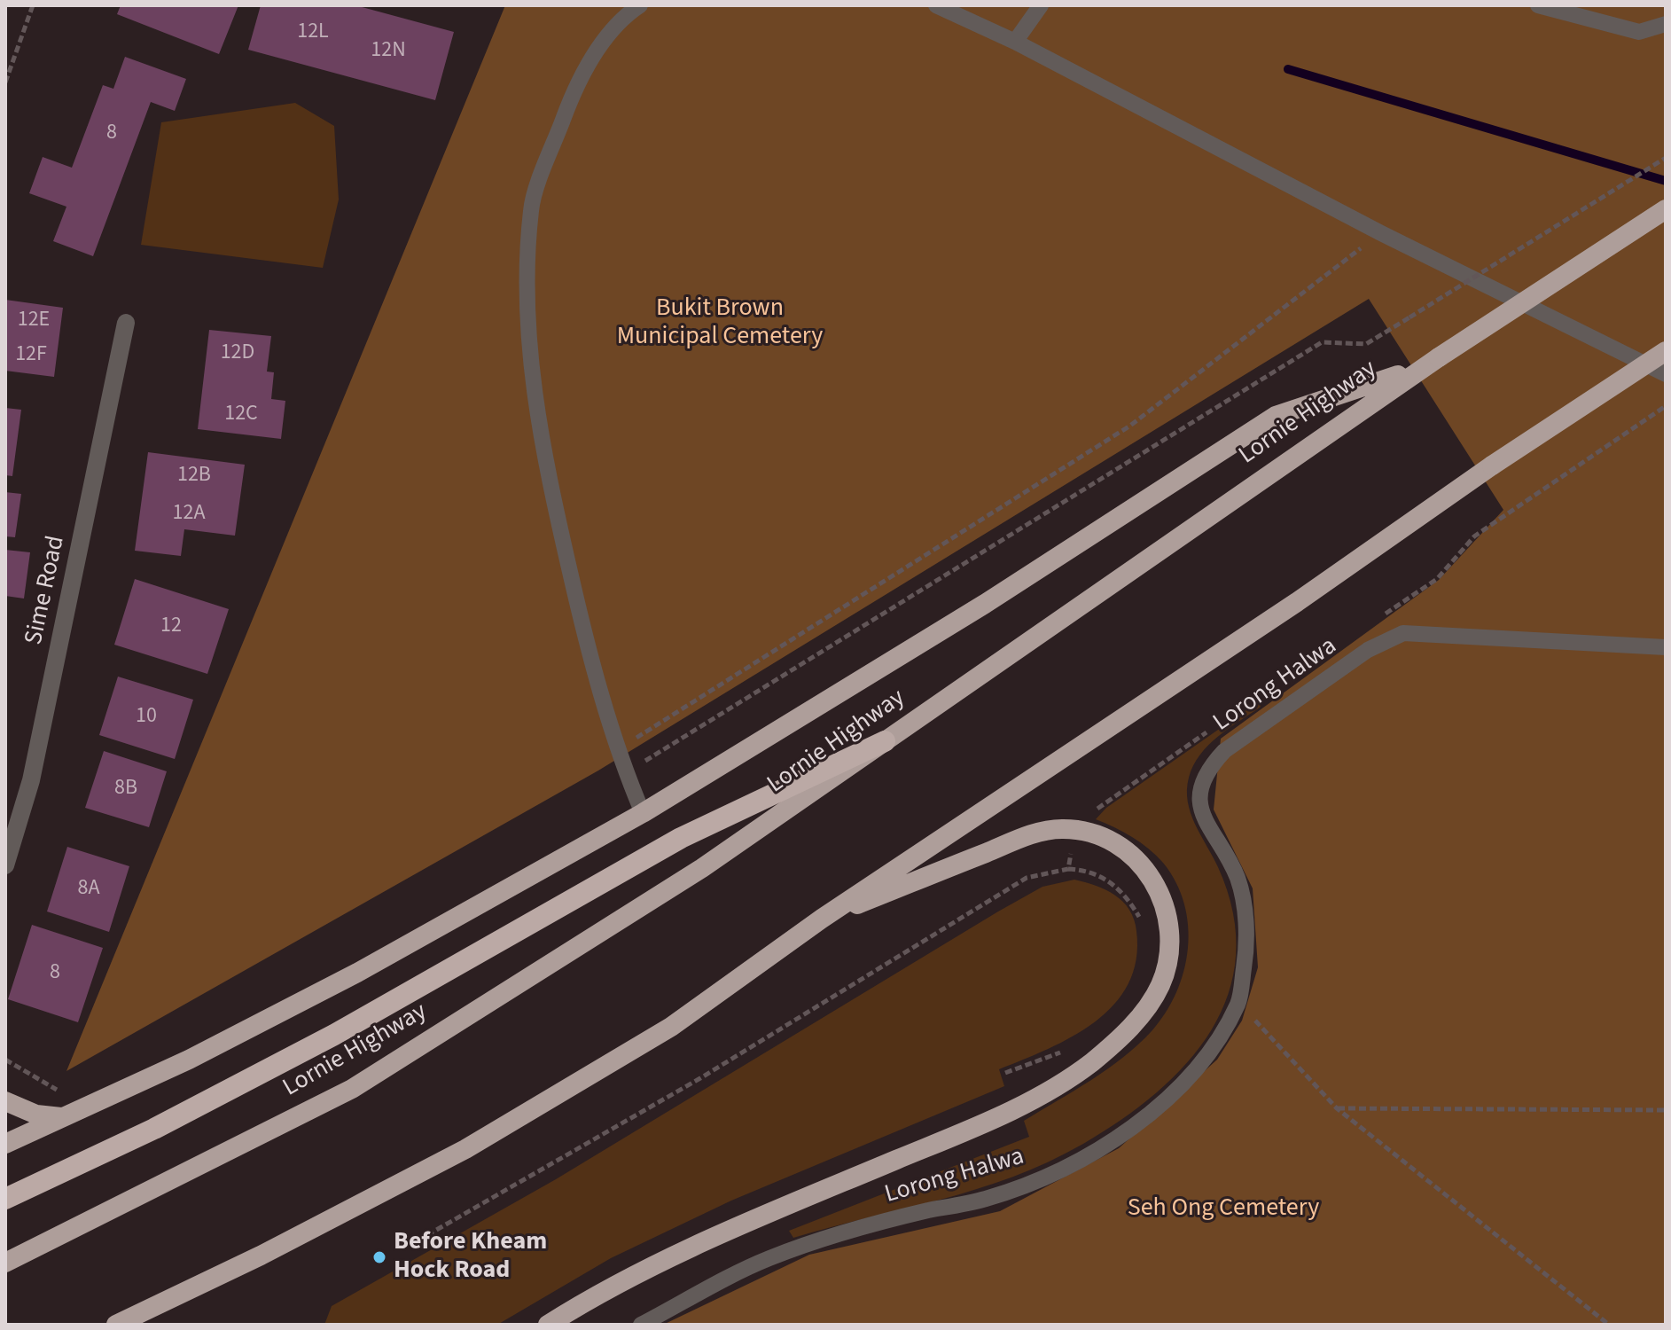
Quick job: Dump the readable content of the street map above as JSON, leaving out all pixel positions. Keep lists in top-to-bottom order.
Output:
{
  "streets": {
    "highway": ["Lornie Highway"],
    "street": ["Sime Road"],
    "lane": ["Lorong Halwa"]
  },
  "parks": ["Bukit Brown Municipal Cemetery", "Seh Ong Cemetery"],
  "places": ["Before Kheam Hock Road"],
  "house_numbers": [
    "12L",
    "12N",
    "8",
    "12E",
    "12D",
    "12F",
    "12C",
    "12B",
    "12A",
    "12",
    "10",
    "8B",
    "8A",
    "8"
  ]
}
